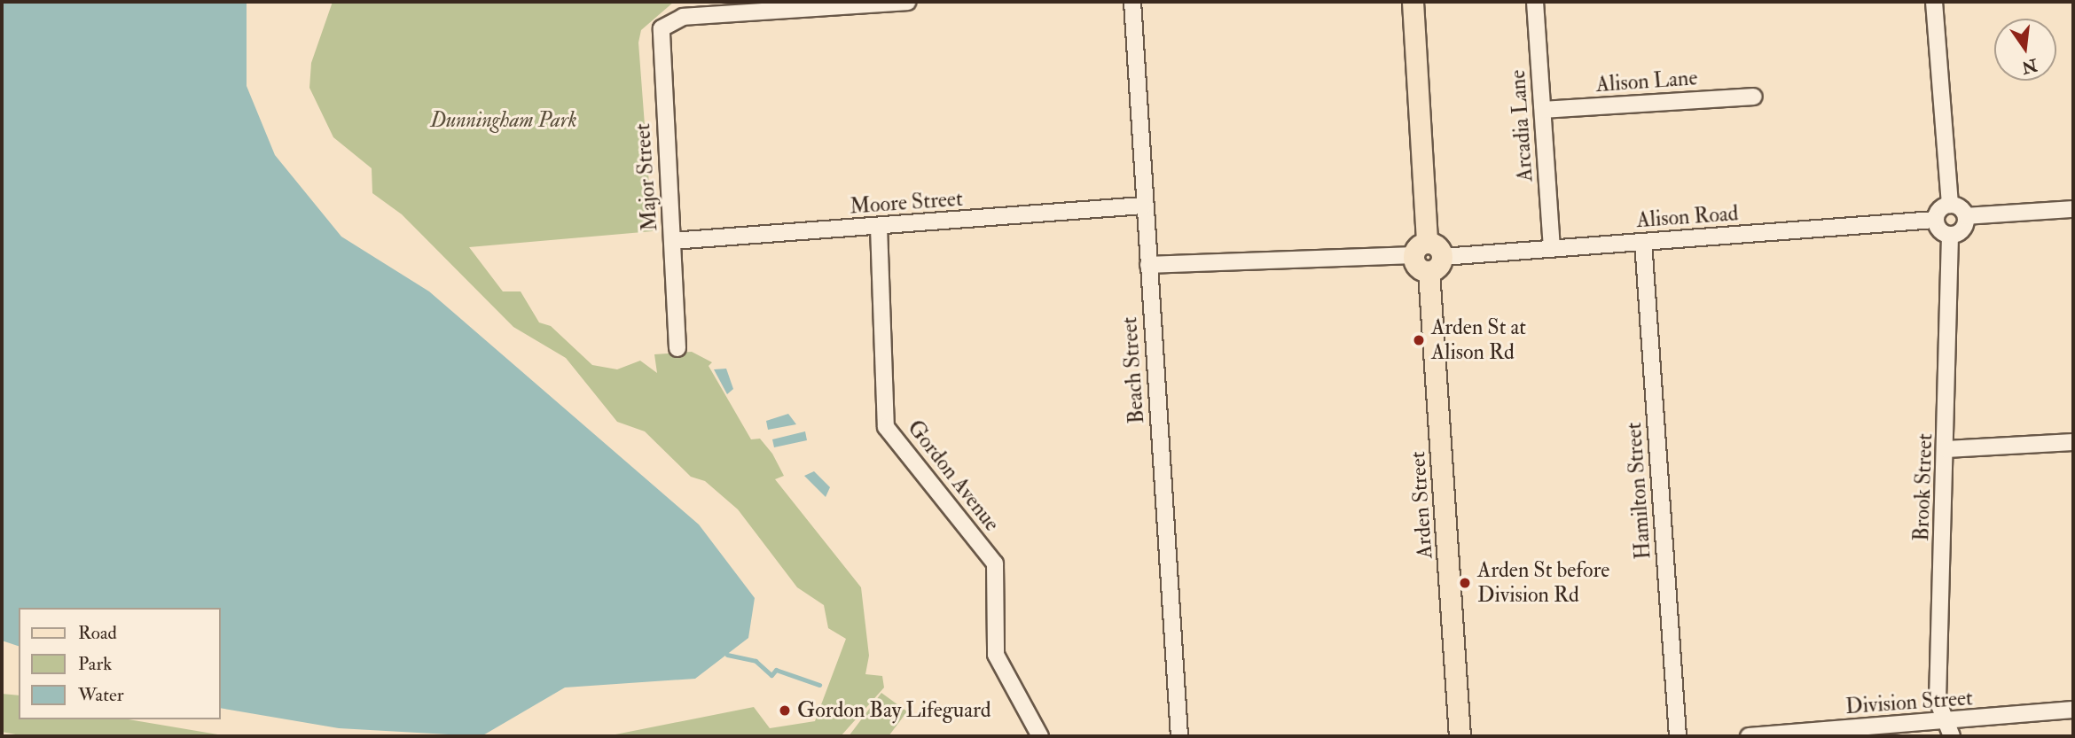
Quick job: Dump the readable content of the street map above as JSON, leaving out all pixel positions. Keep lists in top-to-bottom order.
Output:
{
  "streets": {
    "main road": ["Arden Street"],
    "street": [
      "Alison Lane",
      "Arcadia Lane",
      "Major Street",
      "Moore Street",
      "Alison Road",
      "Beach Street",
      "Gordon Avenue",
      "Brook Street",
      "Hamilton Street",
      "Division Street"
    ]
  },
  "crossings": [
    ["Alison Lane", "Arcadia Lane"],
    ["Arcadia Lane", "Alison Road"],
    ["Major Street", "Moore Street"],
    ["Moore Street", "Beach Street"],
    ["Moore Street", "Gordon Avenue"],
    ["Alison Road", "Brook Street"],
    ["Alison Road", "Hamilton Street"],
    ["Alison Road", "Arden Street"],
    ["Brook Street", "Division Street"]
  ],
  "parks": ["Dunningham Park"],
  "places": ["Arden St at Alison Rd", "Arden St before Division Rd", "Gordon Bay Lifeguard"],
  "legend": ["Road", "Park", "Water"],
  "north": "bottom"
}
